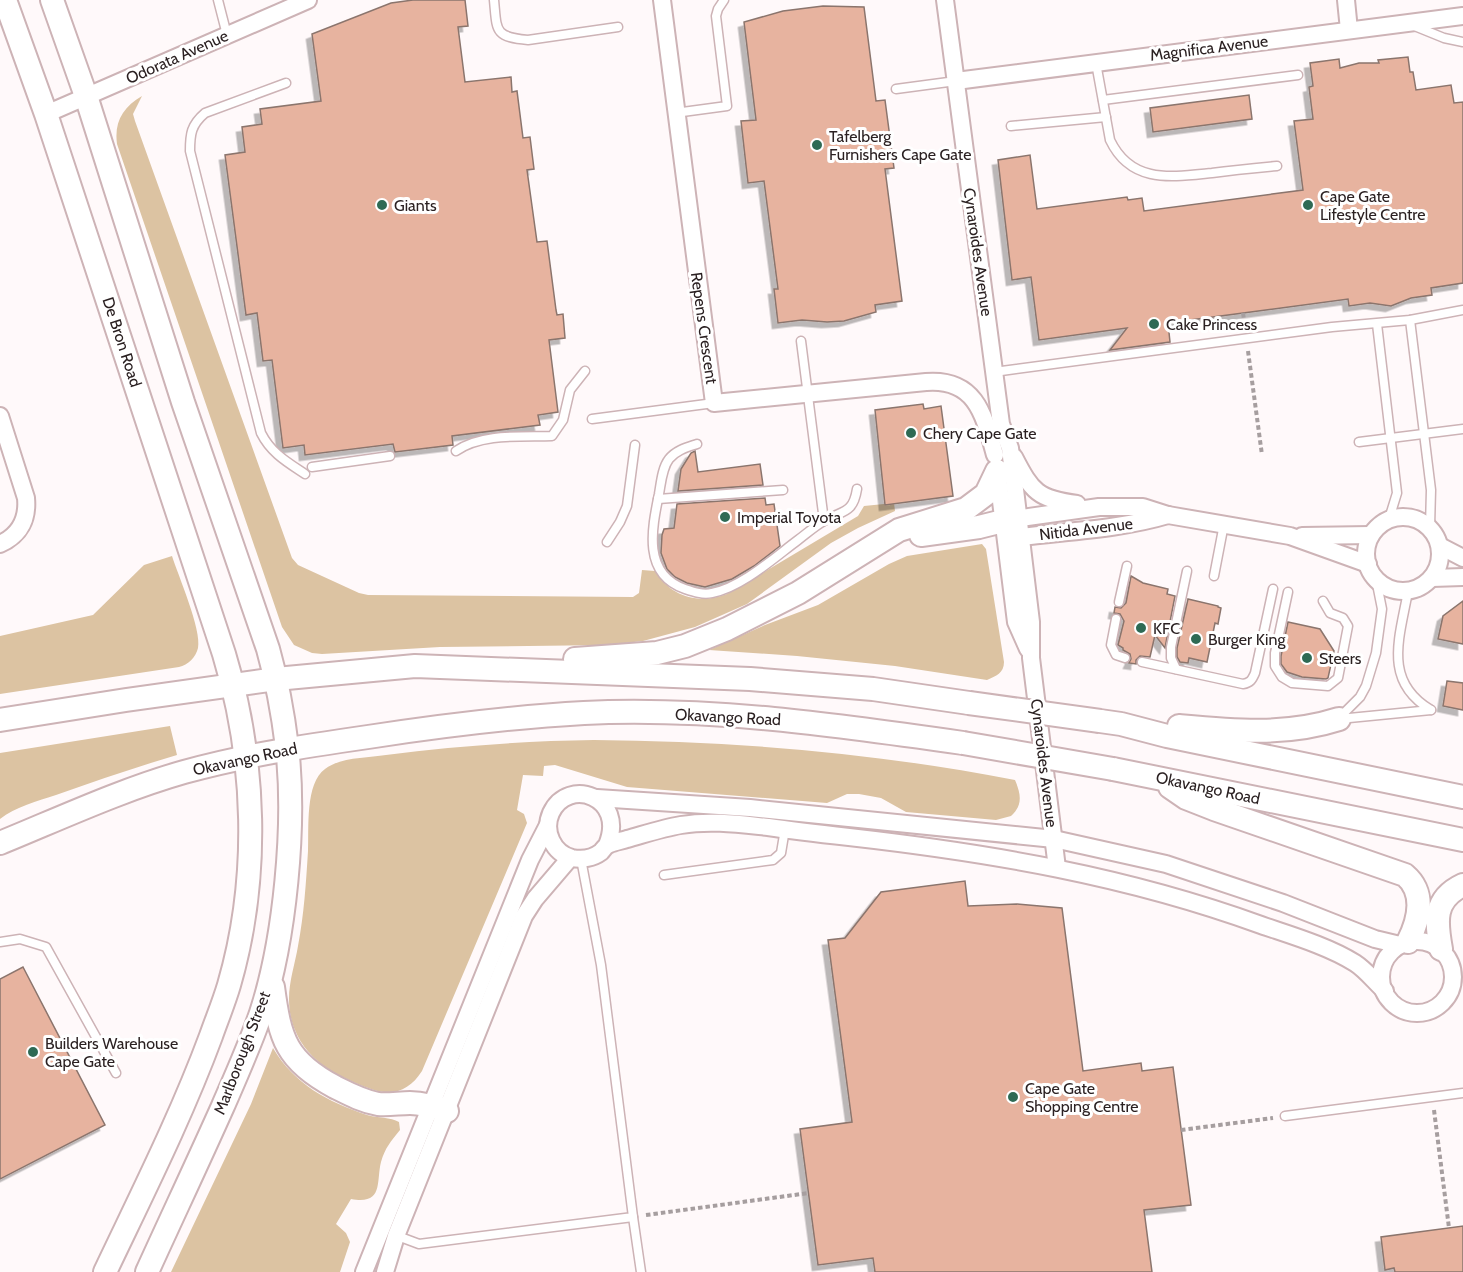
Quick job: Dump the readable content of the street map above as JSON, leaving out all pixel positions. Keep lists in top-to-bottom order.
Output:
{
  "streets": {
    "main road": ["De Bron Road", "Okavango Road", "Marlborough Street"],
    "street": [
      "Magnifica Avenue",
      "Odorata Avenue",
      "Cynaroides Avenue",
      "Repens Crescent",
      "Nitida Avenue"
    ]
  },
  "crossings": [
    ["Magnifica Avenue", "Cynaroides Avenue"],
    ["Odorata Avenue", "De Bron Road"],
    ["Cynaroides Avenue", "Repens Crescent"],
    ["Cynaroides Avenue", "Nitida Avenue"],
    ["Repens Crescent", "Nitida Avenue"],
    ["De Bron Road", "Okavango Road"],
    ["Okavango Road", "Marlborough Street"]
  ],
  "places": [
    "Tafelberg Furnishers Cape Gate",
    "Giants",
    "Cape Gate Lifestyle Centre",
    "Cake Princess",
    "Chery Cape Gate",
    "Imperial Toyota",
    "KFC",
    "Burger King",
    "Steers",
    "Builders Warehouse Cape Gate",
    "Cape Gate Shopping Centre"
  ]
}
